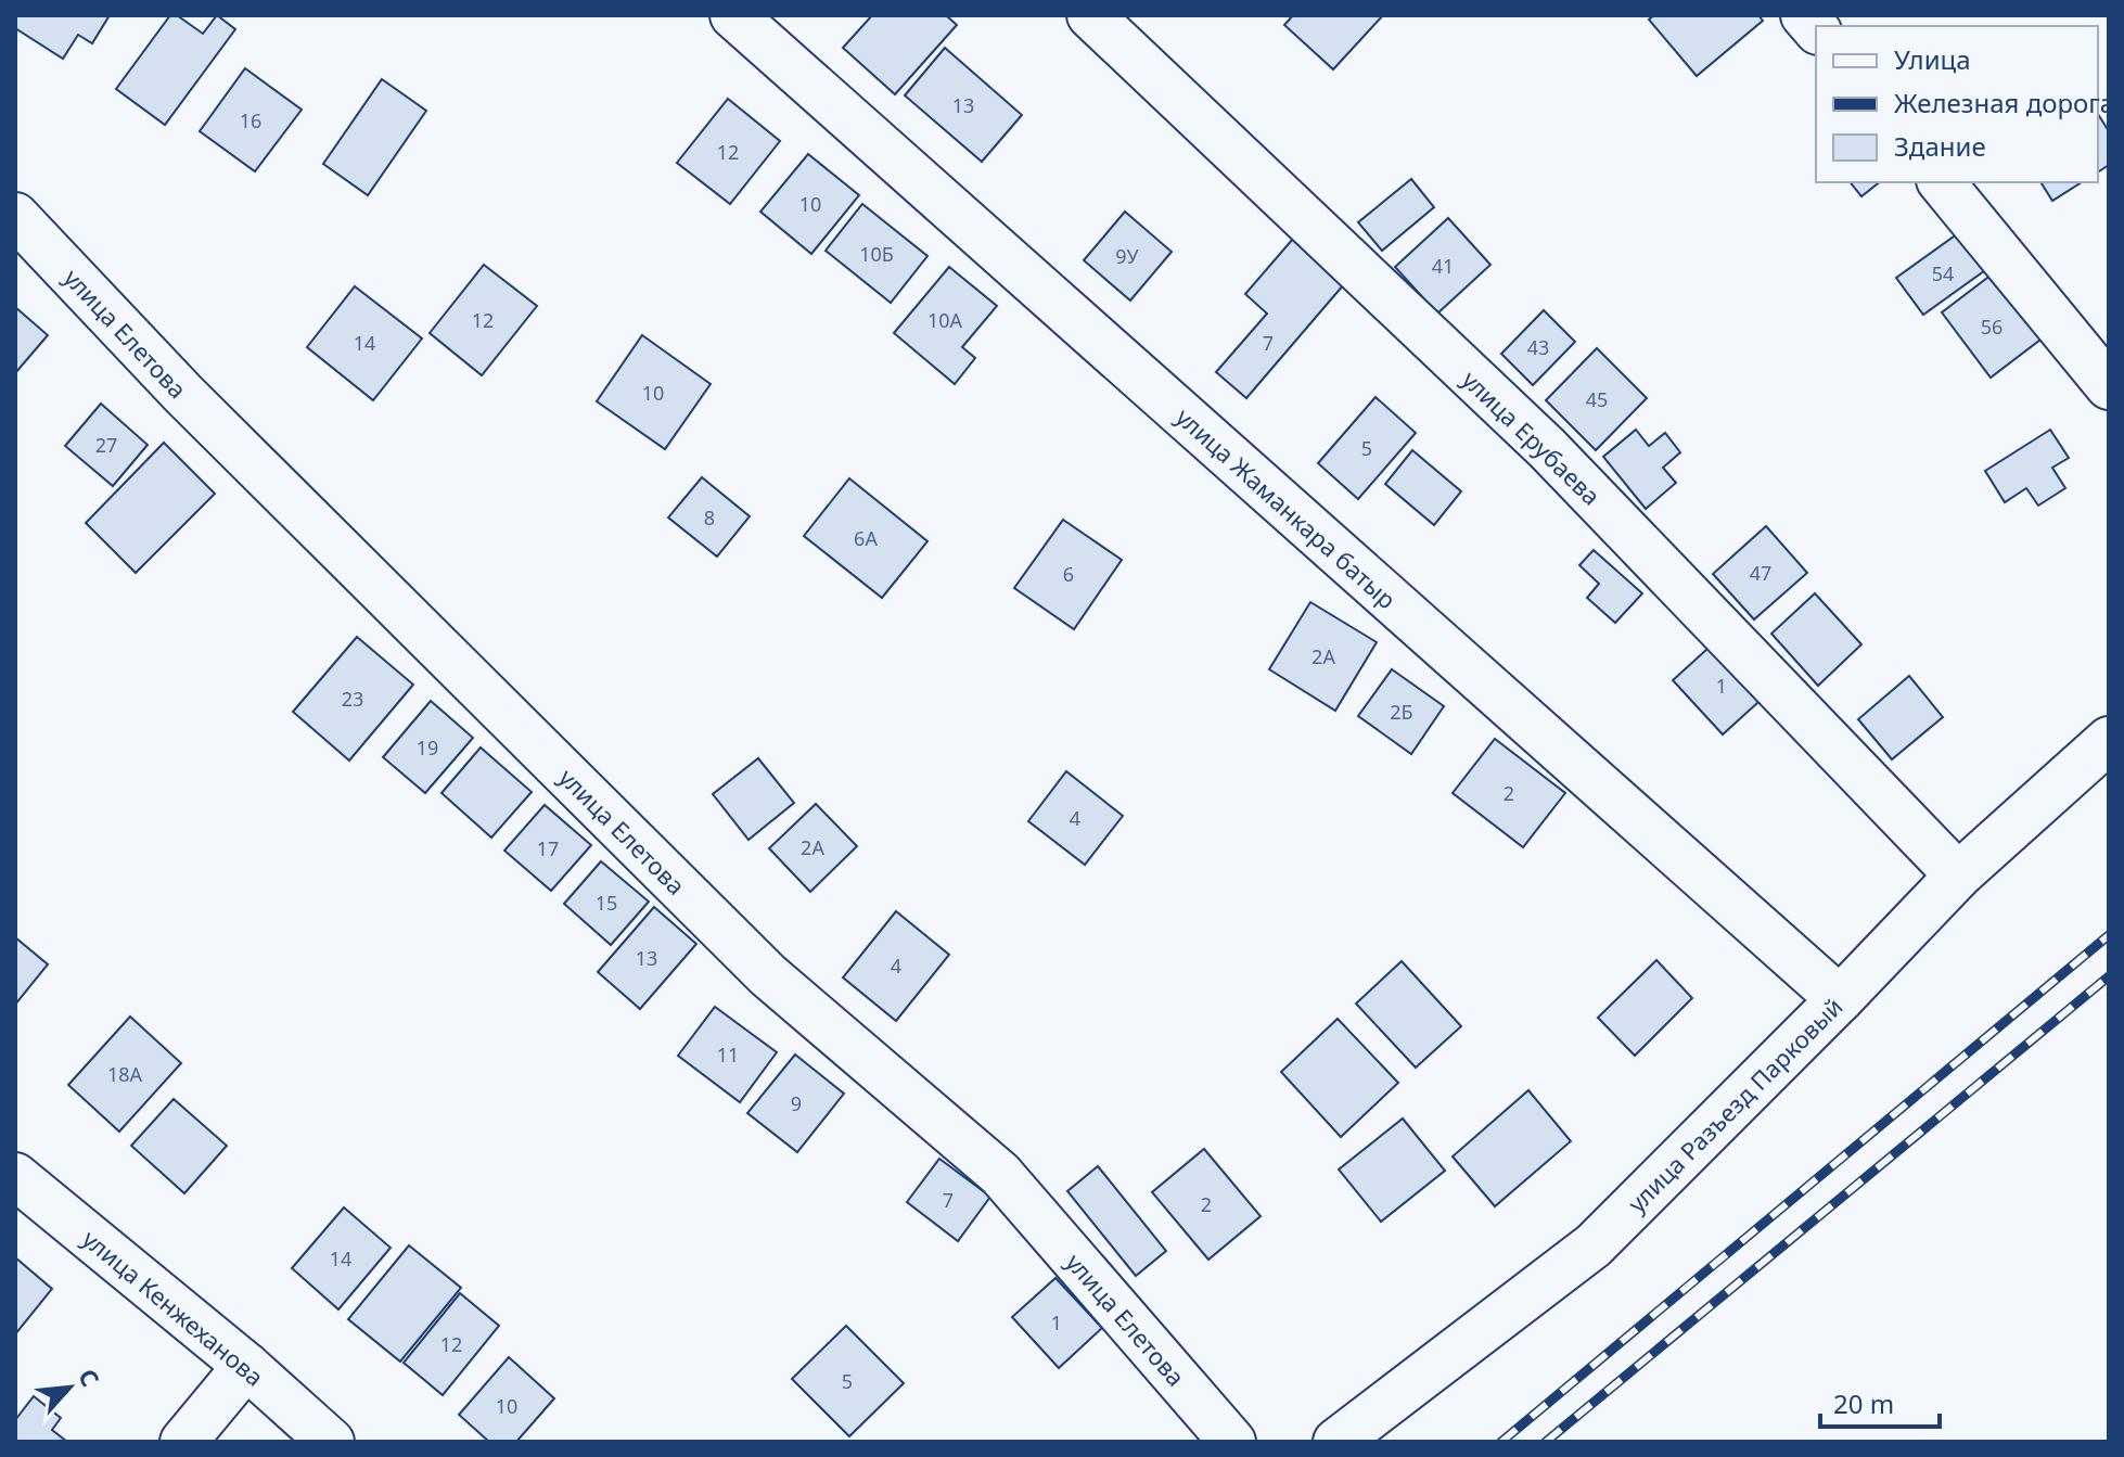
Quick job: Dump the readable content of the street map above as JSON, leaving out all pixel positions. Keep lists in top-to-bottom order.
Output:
{
  "streets": {
    "street": [
      "улица Елетова",
      "улица Ерубаева",
      "улица Жаманкара батыр",
      "улица Разъезд Парковый",
      "улица Кенжеханова"
    ]
  },
  "crossings": [
    ["улица Ерубаева", "улица Разъезд Парковый"],
    ["улица Жаманкара батыр", "улица Разъезд Парковый"]
  ],
  "house_numbers": [
    "13",
    "16",
    "12",
    "10",
    "10Б",
    "9У",
    "41",
    "54",
    "12",
    "10А",
    "56",
    "14",
    "7",
    "43",
    "10",
    "45",
    "27",
    "5",
    "8",
    "6А",
    "47",
    "6",
    "2А",
    "1",
    "23",
    "2Б",
    "19",
    "2",
    "4",
    "2А",
    "17",
    "15",
    "13",
    "4",
    "11",
    "18А",
    "9",
    "7",
    "2",
    "14",
    "1",
    "12",
    "5",
    "10"
  ],
  "legend": ["Улица", "Железная дорога", "Здание"],
  "scale_bar": "20 m",
  "north": "top right"
}
